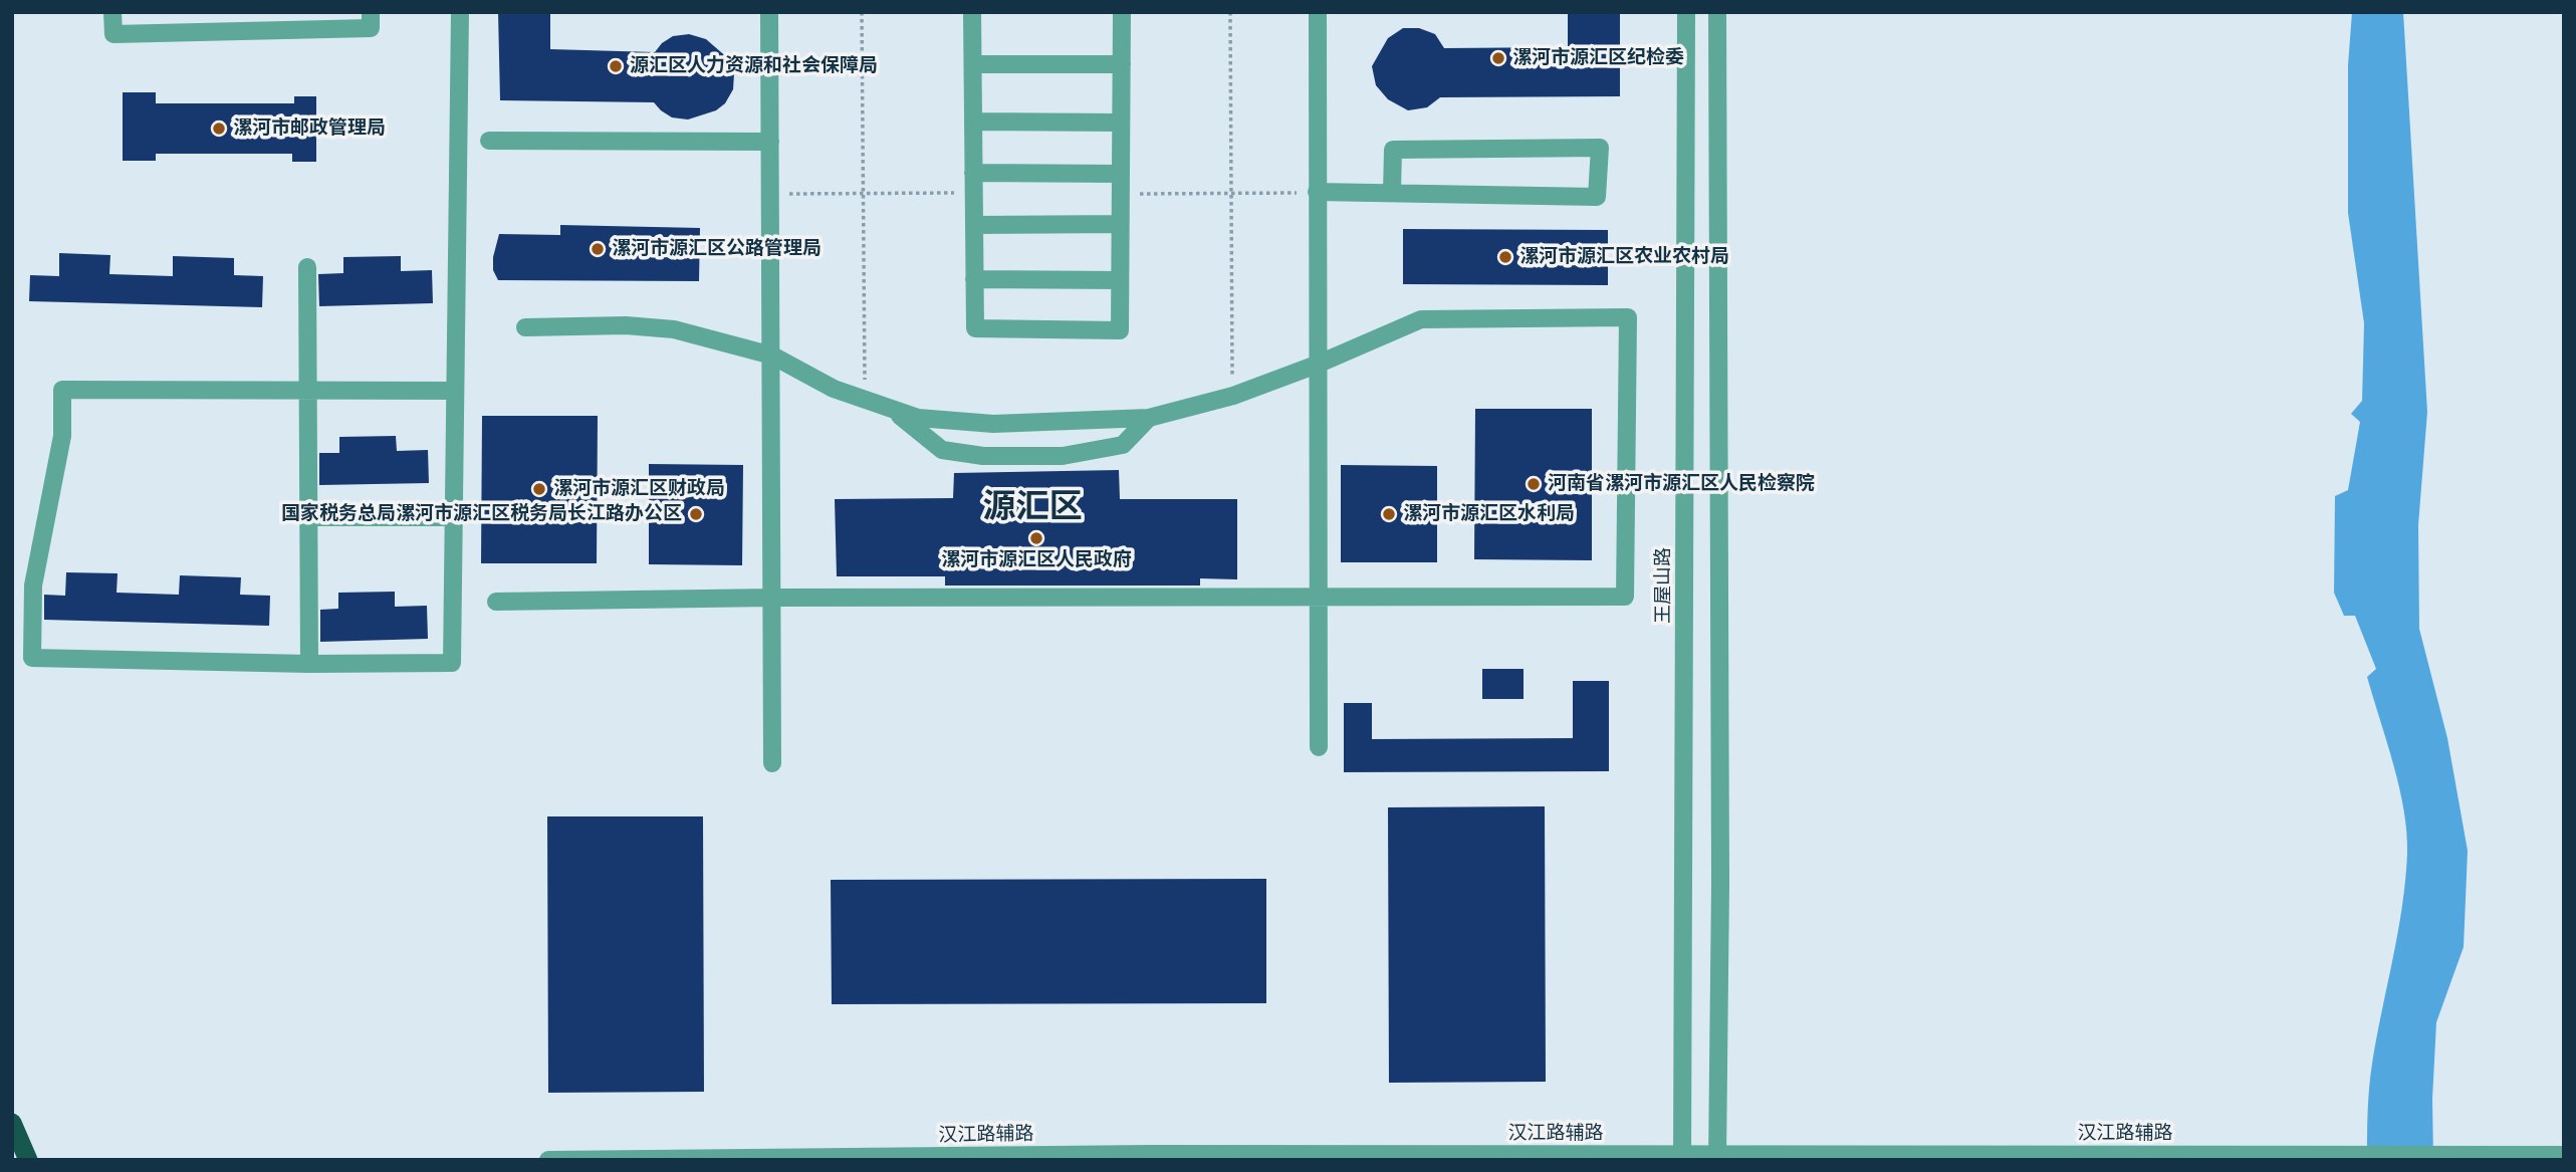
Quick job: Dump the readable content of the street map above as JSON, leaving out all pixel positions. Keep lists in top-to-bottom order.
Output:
{
  "streets": {
    "street": ["王屋山路", "汉江路辅路"]
  },
  "crossings": [
    ["王屋山路", "汉江路辅路"]
  ],
  "districts": ["源汇区"],
  "places": [
    "漯河市源汇区纪检委",
    "源汇区人力资源和社会保障局",
    "漯河市邮政管理局",
    "漯河市源汇区公路管理局",
    "漯河市源汇区农业农村局",
    "河南省漯河市源汇区人民检察院",
    "漯河市源汇区财政局",
    "国家税务总局漯河市源汇区税务局长江路办公区",
    "漯河市源汇区水利局",
    "漯河市源汇区人民政府"
  ]
}
